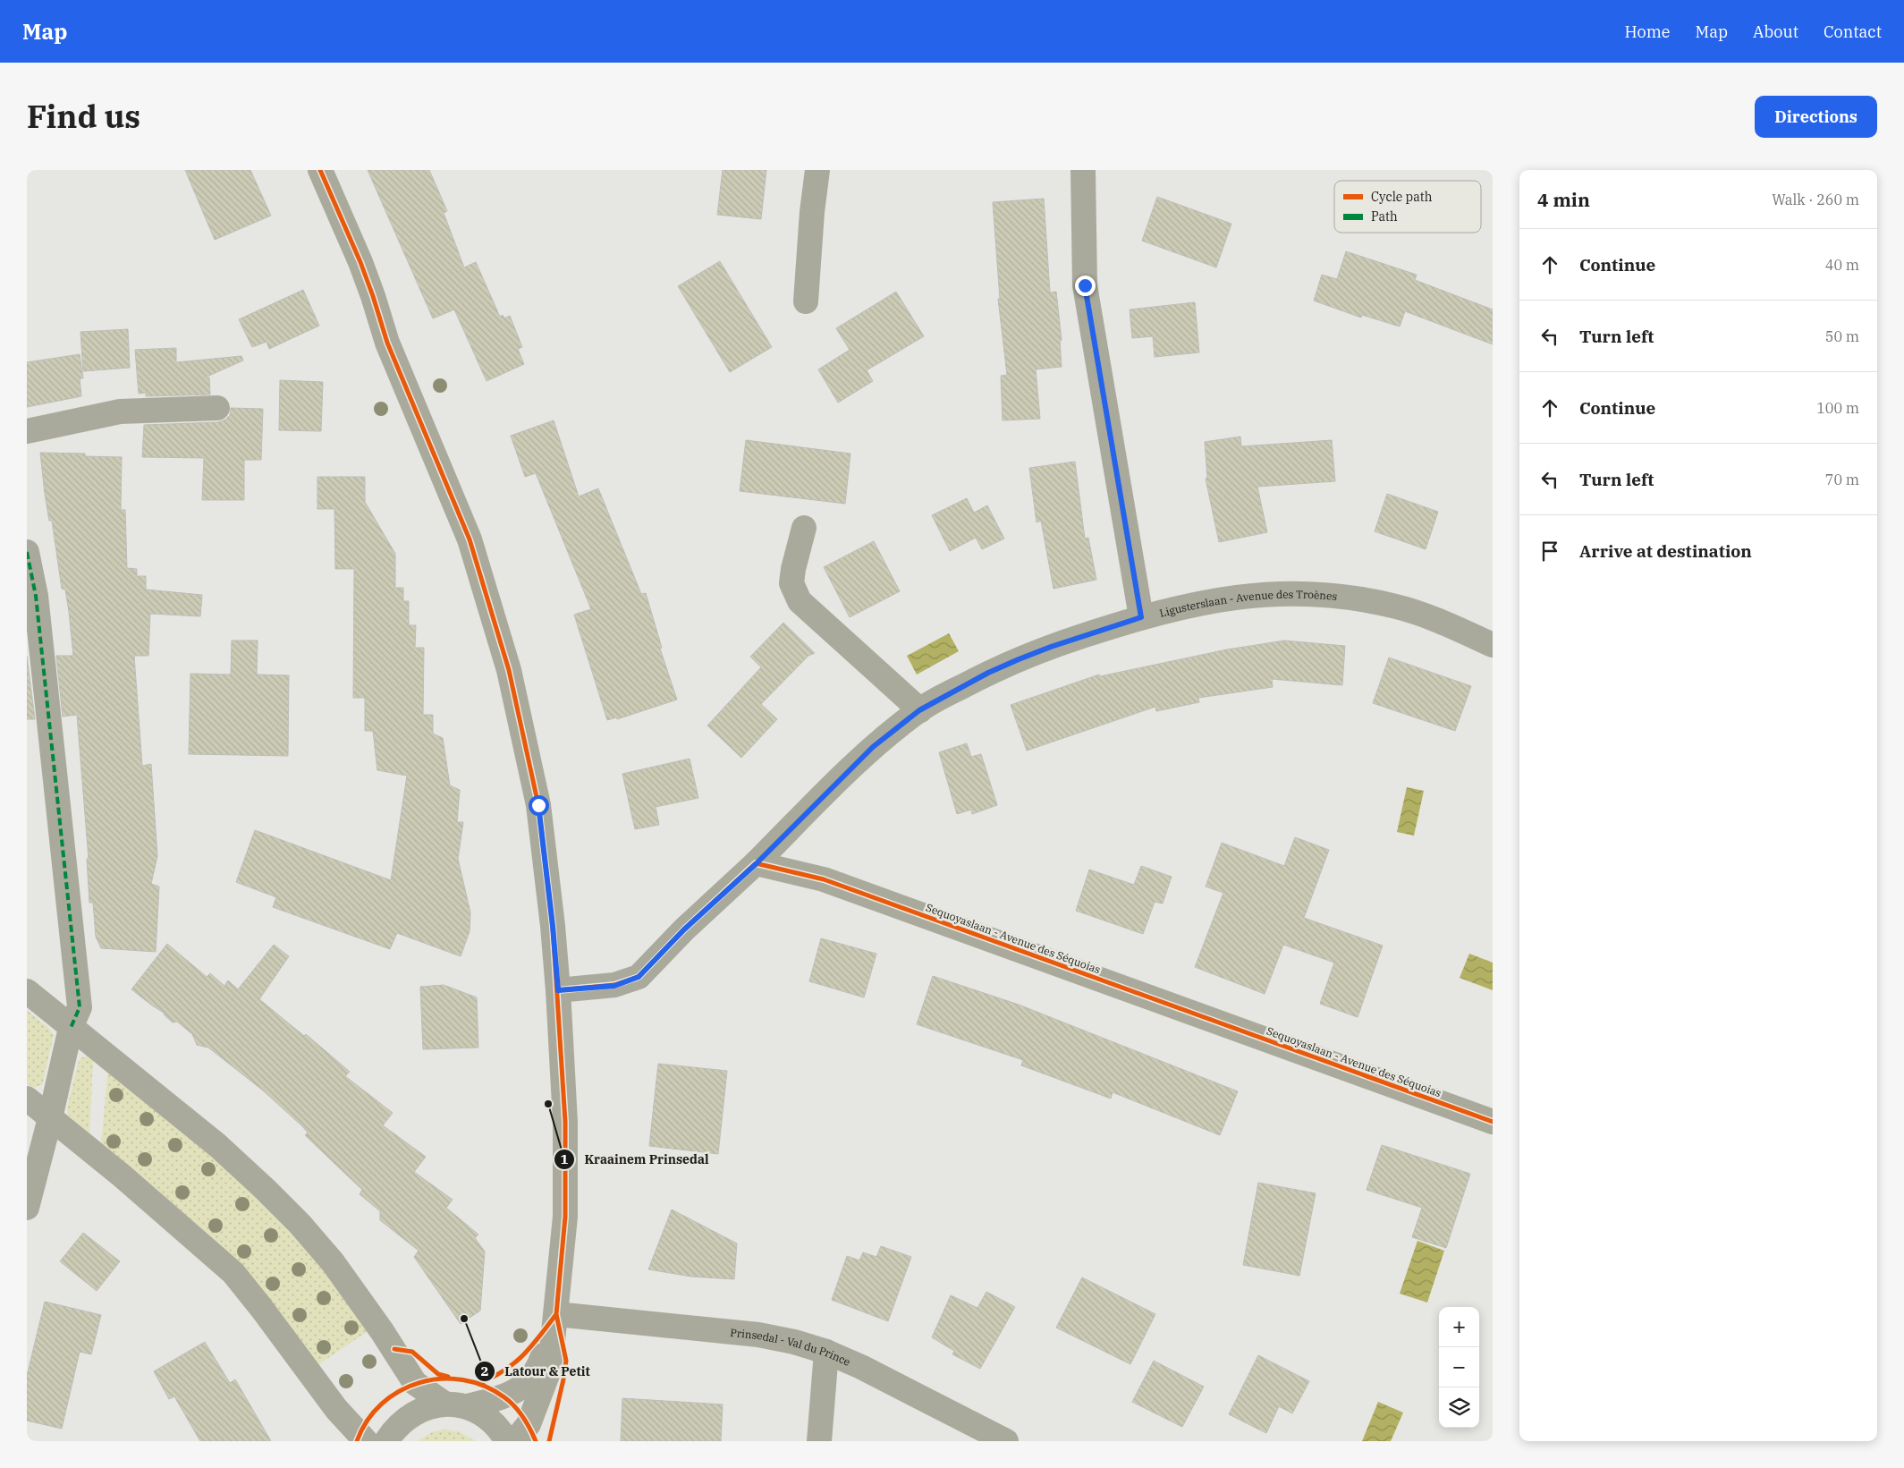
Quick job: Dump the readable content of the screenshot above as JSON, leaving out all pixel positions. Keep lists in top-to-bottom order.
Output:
{
  "streets": {
    "street": ["Ligusterslaan - Avenue des Troènes", "Sequoyaslaan - Avenue des Séquoias", "Prinsedal - Val du Prince"]
  },
  "crossings": [
    ["Ligusterslaan - Avenue des Troènes", "Sequoyaslaan - Avenue des Séquoias"]
  ],
  "places": ["Kraainem Prinsedal", "Latour & Petit"],
  "legend": ["Cycle path", "Path"],
  "page": {
    "header": "Map",
    "nav": [
      "Home",
      "Map",
      "About",
      "Contact"
    ],
    "title": "Find us",
    "buttons": "Directions",
    "heading": ["4 min", "Walk · 260 m"],
    "list": [
      ["Continue", "40 m"],
      ["Turn left", "50 m"],
      ["Continue", "100 m"],
      ["Turn left", "70 m"],
      "Arrive at destination"
    ],
    "map_buttons": ["+", "−"]
  }
}
